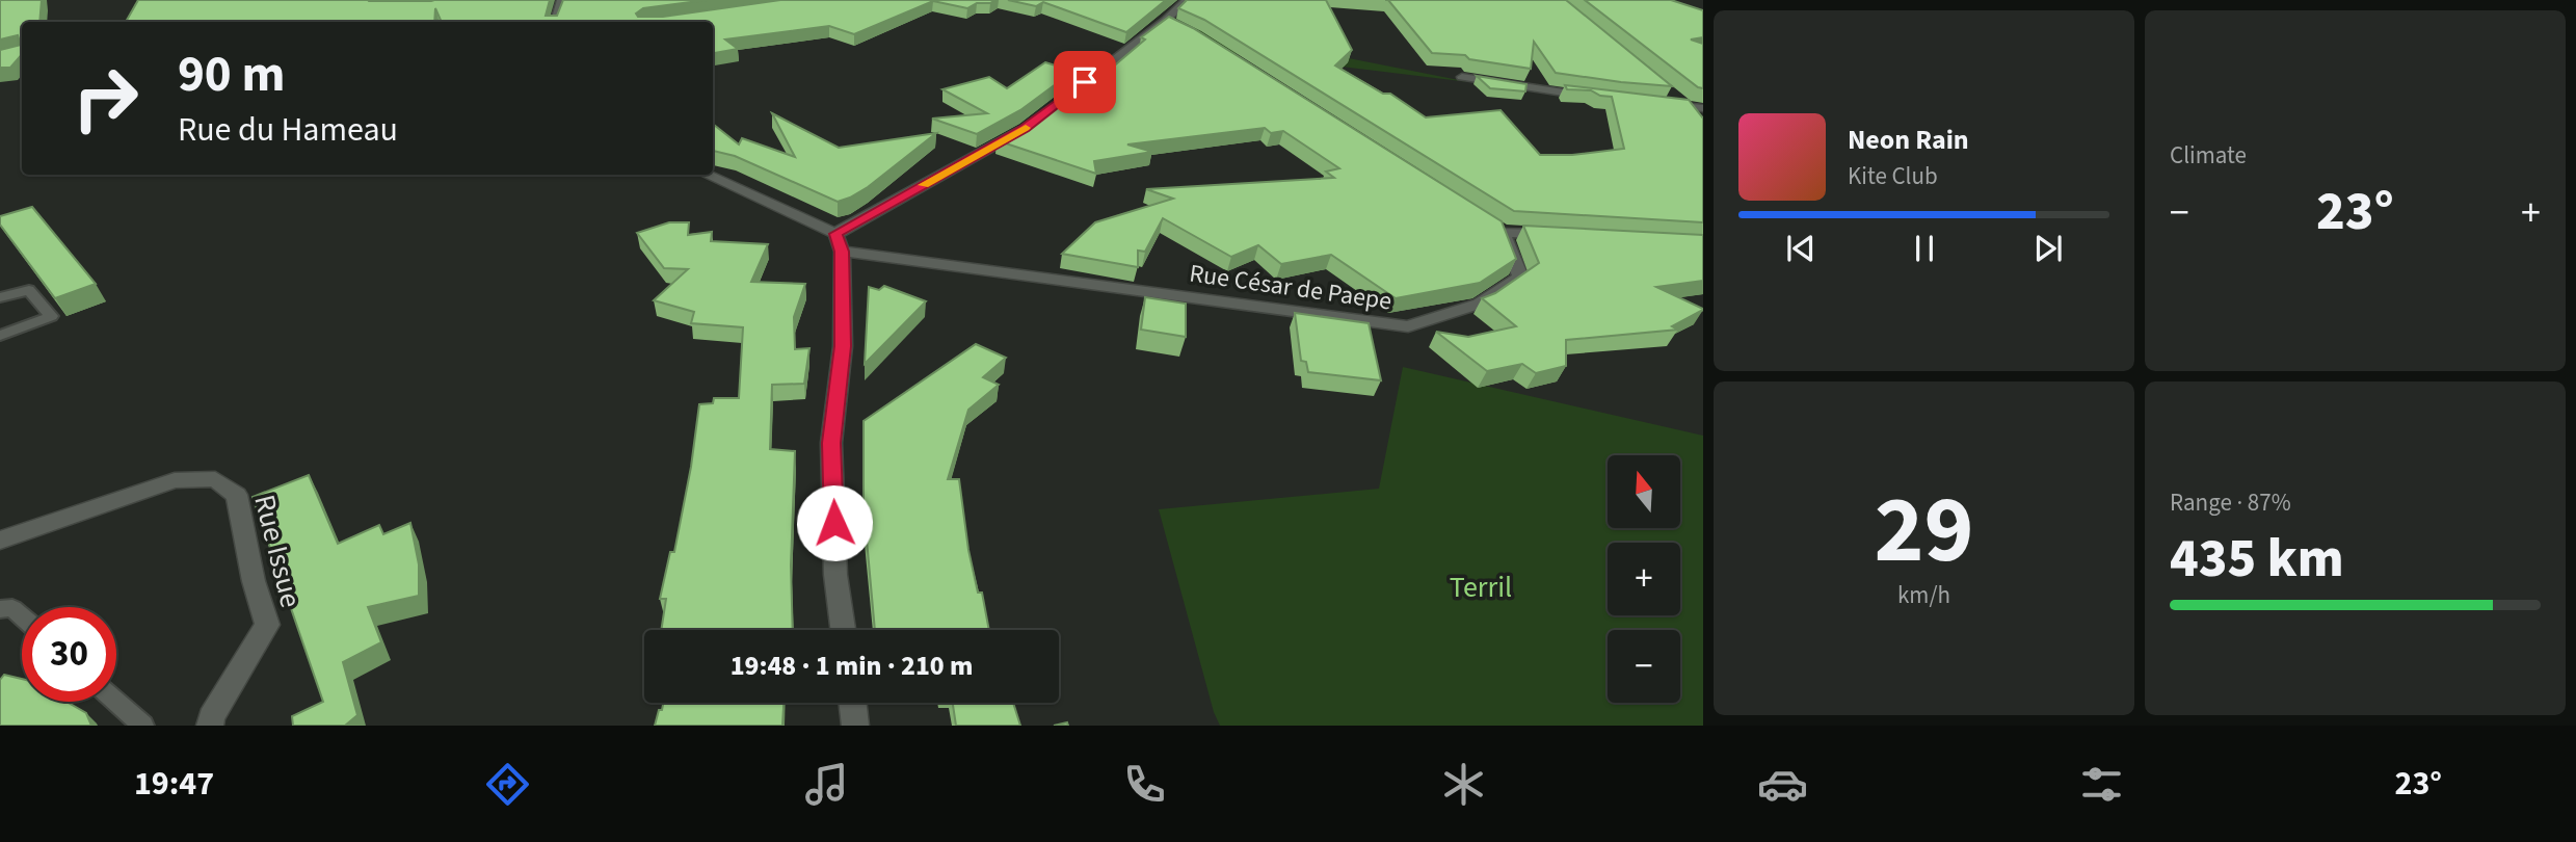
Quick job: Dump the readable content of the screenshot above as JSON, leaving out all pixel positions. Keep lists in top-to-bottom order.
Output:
{
  "streets": {
    "street": ["Rue César de Paepe", "Rue Issue"]
  },
  "parks": ["Terril"],
  "north": "top",
  "page": {
    "tile": [
      "Climate",
      ["29", "km/h"],
      ["Range · 87%", "435 km"]
    ],
    "turn": ["90 m", "Rue du Hameau"],
    "song": ["Neon Rain", "Kite Club"],
    "heat": ["−", "23°", "+"],
    "map_buttons": ["+", "−"],
    "limit": "30",
    "trip": "19:48 · 1 min · 210 m",
    "tabs": ["19:47", "23°"]
  }
}
